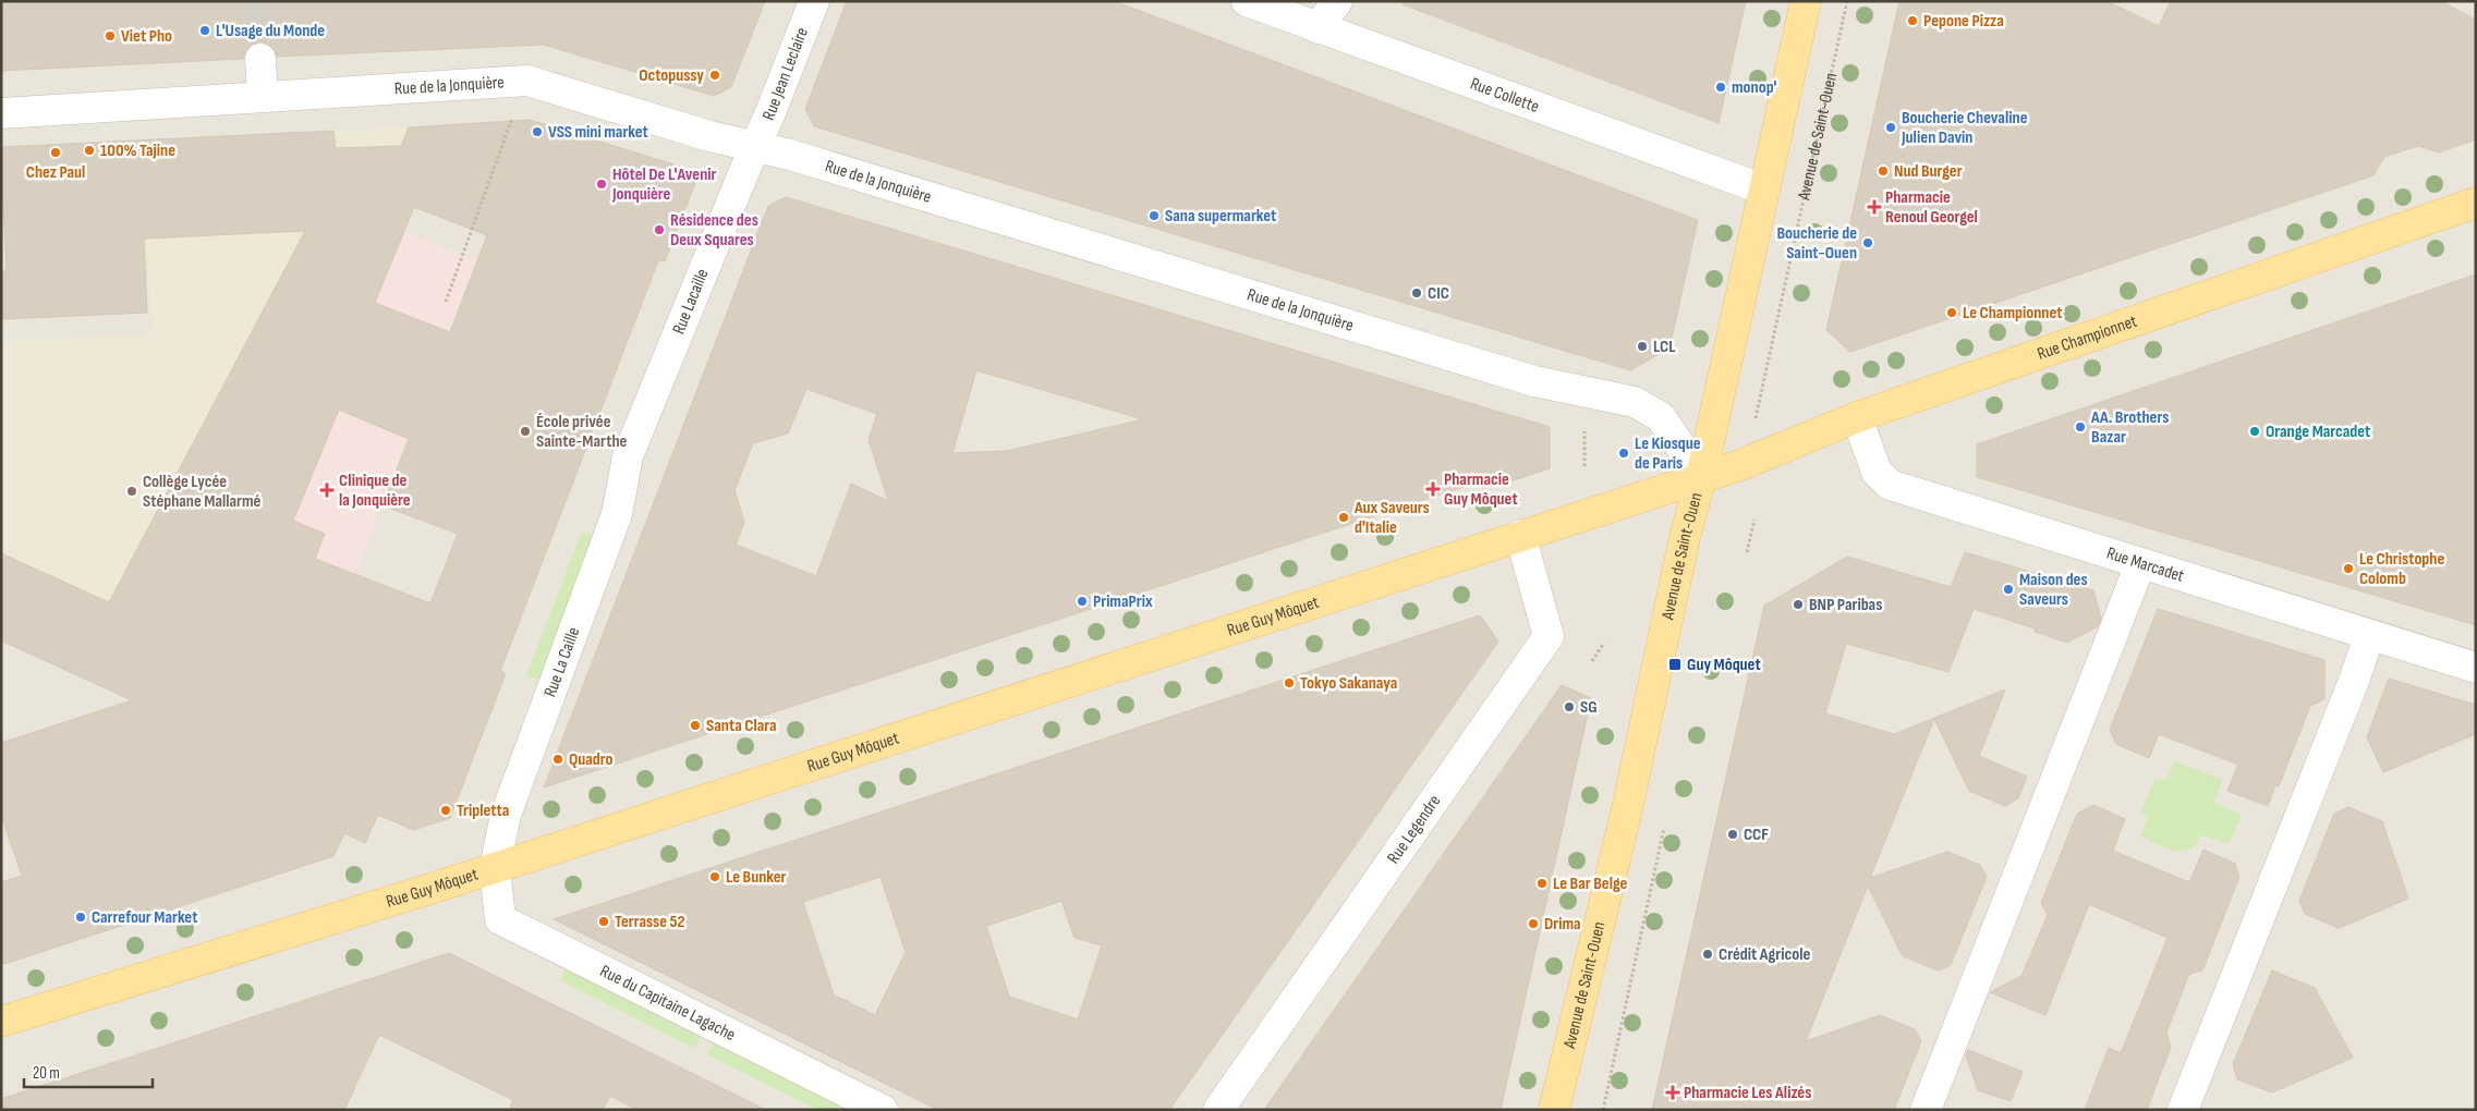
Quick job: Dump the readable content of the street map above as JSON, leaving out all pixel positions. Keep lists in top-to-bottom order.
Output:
{
  "streets": {
    "main road": ["Avenue de Saint-Ouen", "Rue Championnet", "Rue Guy Môquet"],
    "street": [
      "Rue Jean Leclaire",
      "Rue de la Jonquière",
      "Rue Collette",
      "Rue Lacaille",
      "Rue Marcadet",
      "Rue La Caille",
      "Rue Legendre",
      "Rue du Capitaine Lagache"
    ]
  },
  "crossings": [
    ["Rue Jean Leclaire", "Rue de la Jonquière"],
    ["Rue Jean Leclaire", "Rue Lacaille"],
    ["Rue de la Jonquière", "Avenue de Saint-Ouen"],
    ["Rue de la Jonquière", "Rue Lacaille"],
    ["Rue de la Jonquière", "Rue Championnet"],
    ["Rue de la Jonquière", "Rue Guy Môquet"],
    ["Rue Collette", "Avenue de Saint-Ouen"],
    ["Avenue de Saint-Ouen", "Rue Championnet"],
    ["Avenue de Saint-Ouen", "Rue Guy Môquet"],
    ["Rue Lacaille", "Rue La Caille"],
    ["Rue Championnet", "Rue Marcadet"],
    ["Rue Championnet", "Rue Guy Môquet"],
    ["Rue Guy Môquet", "Rue La Caille"],
    ["Rue Guy Môquet", "Rue Legendre"],
    ["Rue Guy Môquet", "Rue du Capitaine Lagache"],
    ["Rue La Caille", "Rue du Capitaine Lagache"]
  ],
  "places": {
    "other": [
      "Pepone Pizza",
      "L'Usage du Monde",
      "Viet Pho",
      "Octopussy",
      "monop'",
      "Boucherie Chevaline Julien Davin",
      "VSS mini market",
      "100% Tajine",
      "Chez Paul",
      "Nud Burger",
      "Hôtel De L'Avenir Jonquière",
      "Sana supermarket",
      "Résidence des Deux Squares",
      "Boucherie de Saint-Ouen",
      "CIC",
      "Le Championnet",
      "LCL",
      "AA. Brothers Bazar",
      "École privée Sainte-Marthe",
      "Orange Marcadet",
      "Le Kiosque de Paris",
      "Collège Lycée Stéphane Mallarmé",
      "Aux Saveurs d'Italie",
      "Le Christophe Colomb",
      "Maison des Saveurs",
      "PrimaPrix",
      "BNP Paribas",
      "Tokyo Sakanaya",
      "SG",
      "Santa Clara",
      "Quadro",
      "Tripletta",
      "CCF",
      "Le Bunker",
      "Le Bar Belge",
      "Carrefour Market",
      "Terrasse 52",
      "Drima",
      "Crédit Agricole"
    ],
    "health": [
      "Pharmacie Renoul Georgel",
      "Pharmacie Guy Môquet",
      "Clinique de la Jonquière",
      "Pharmacie Les Alizés"
    ],
    "transit": ["Guy Môquet"]
  },
  "scale_bar": "20 m"
}
